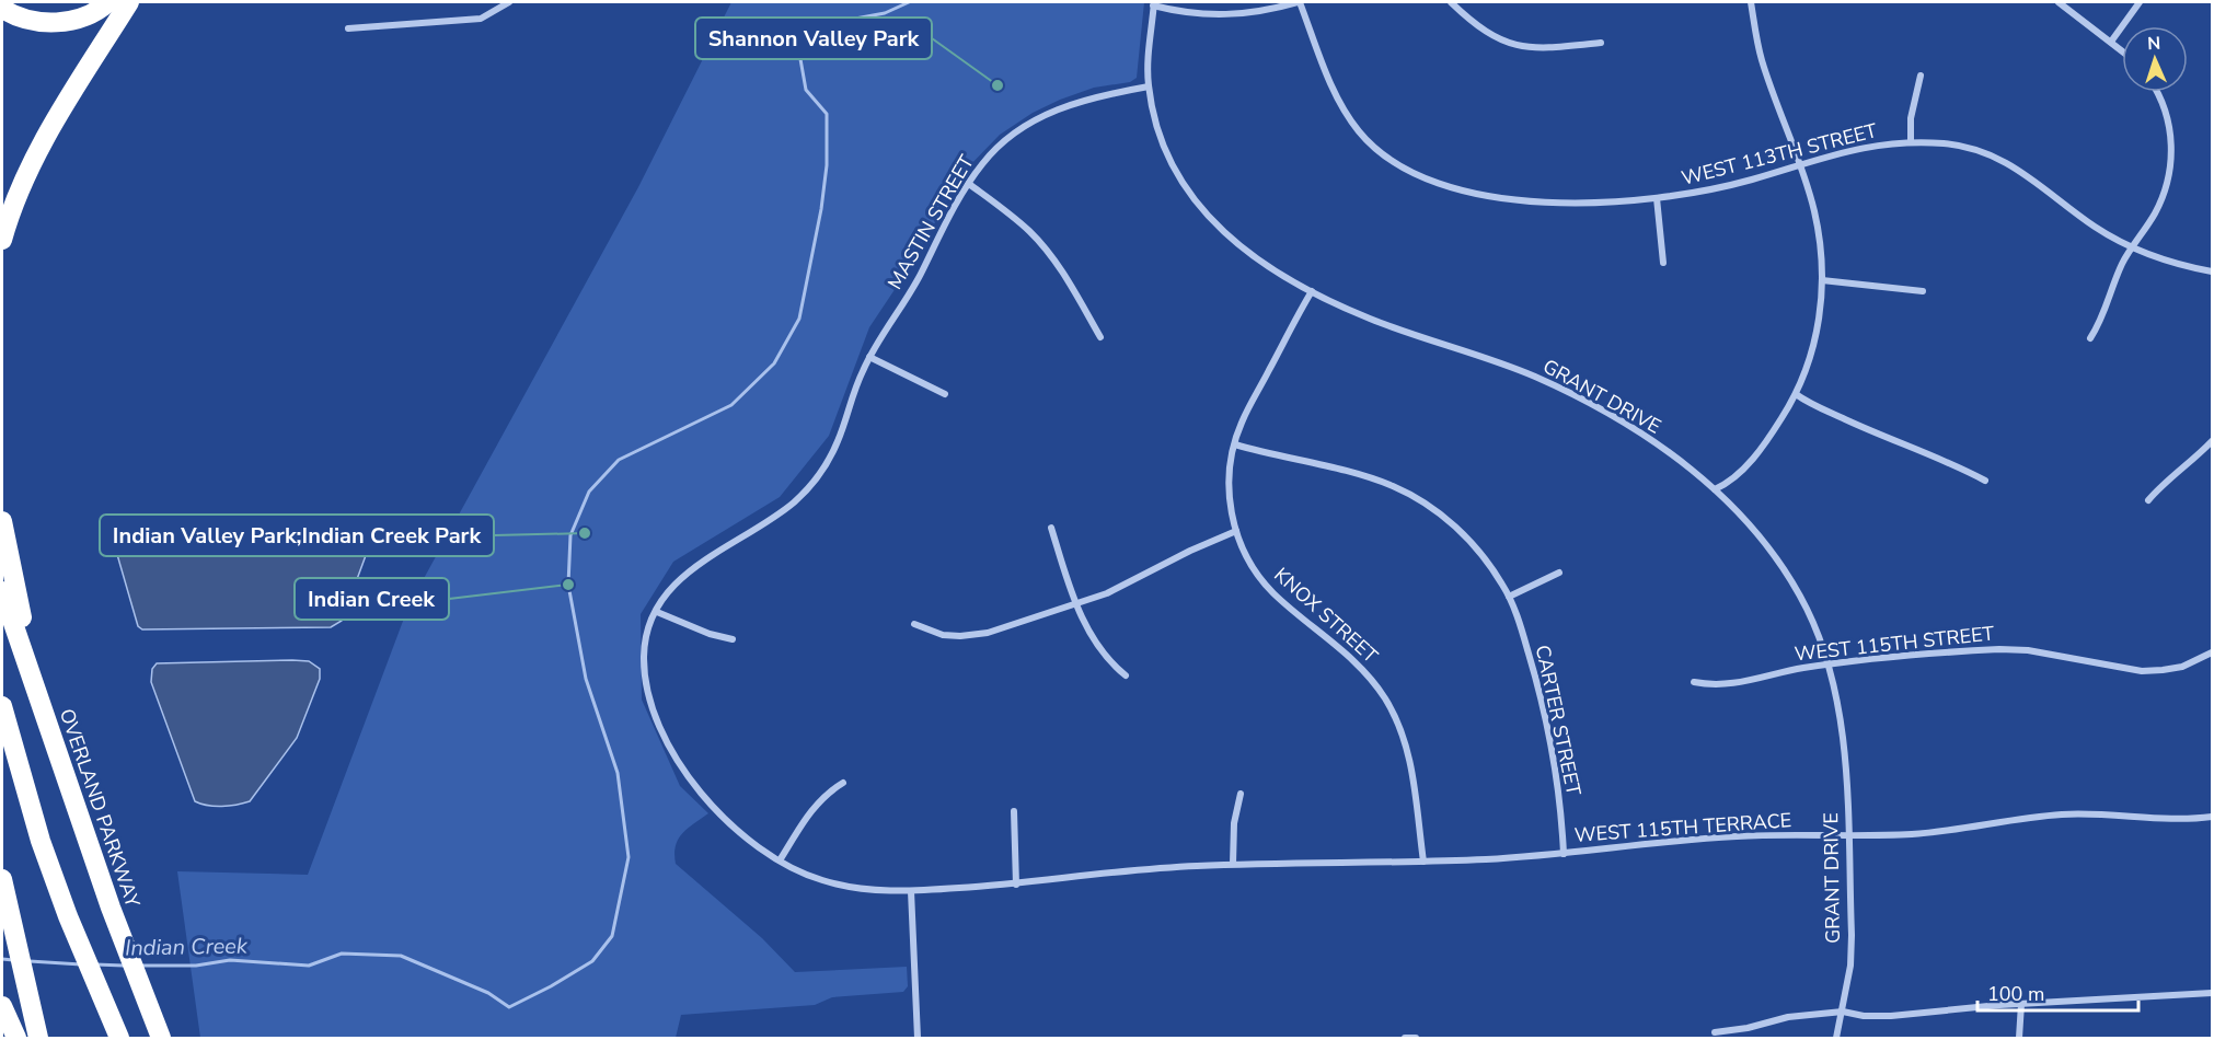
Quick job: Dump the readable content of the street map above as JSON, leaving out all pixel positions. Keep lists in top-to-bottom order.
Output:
{
  "streets": {
    "highway": ["OVERLAND PARKWAY"],
    "street": [
      "WEST 113TH STREET",
      "MASTIN STREET",
      "GRANT DRIVE",
      "KNOX STREET",
      "WEST 115TH STREET",
      "CARTER STREET",
      "WEST 115TH TERRACE"
    ]
  },
  "crossings": [
    ["MASTIN STREET", "GRANT DRIVE"],
    ["MASTIN STREET", "WEST 115TH TERRACE"],
    ["GRANT DRIVE", "KNOX STREET"],
    ["GRANT DRIVE", "WEST 115TH STREET"],
    ["GRANT DRIVE", "WEST 115TH TERRACE"],
    ["KNOX STREET", "CARTER STREET"],
    ["KNOX STREET", "WEST 115TH TERRACE"],
    ["CARTER STREET", "WEST 115TH TERRACE"]
  ],
  "water": ["Indian Creek"],
  "places": ["Shannon Valley Park", "Indian Valley Park;Indian Creek Park", "Indian Creek"],
  "scale_bar": "100 m",
  "north": "top"
}
